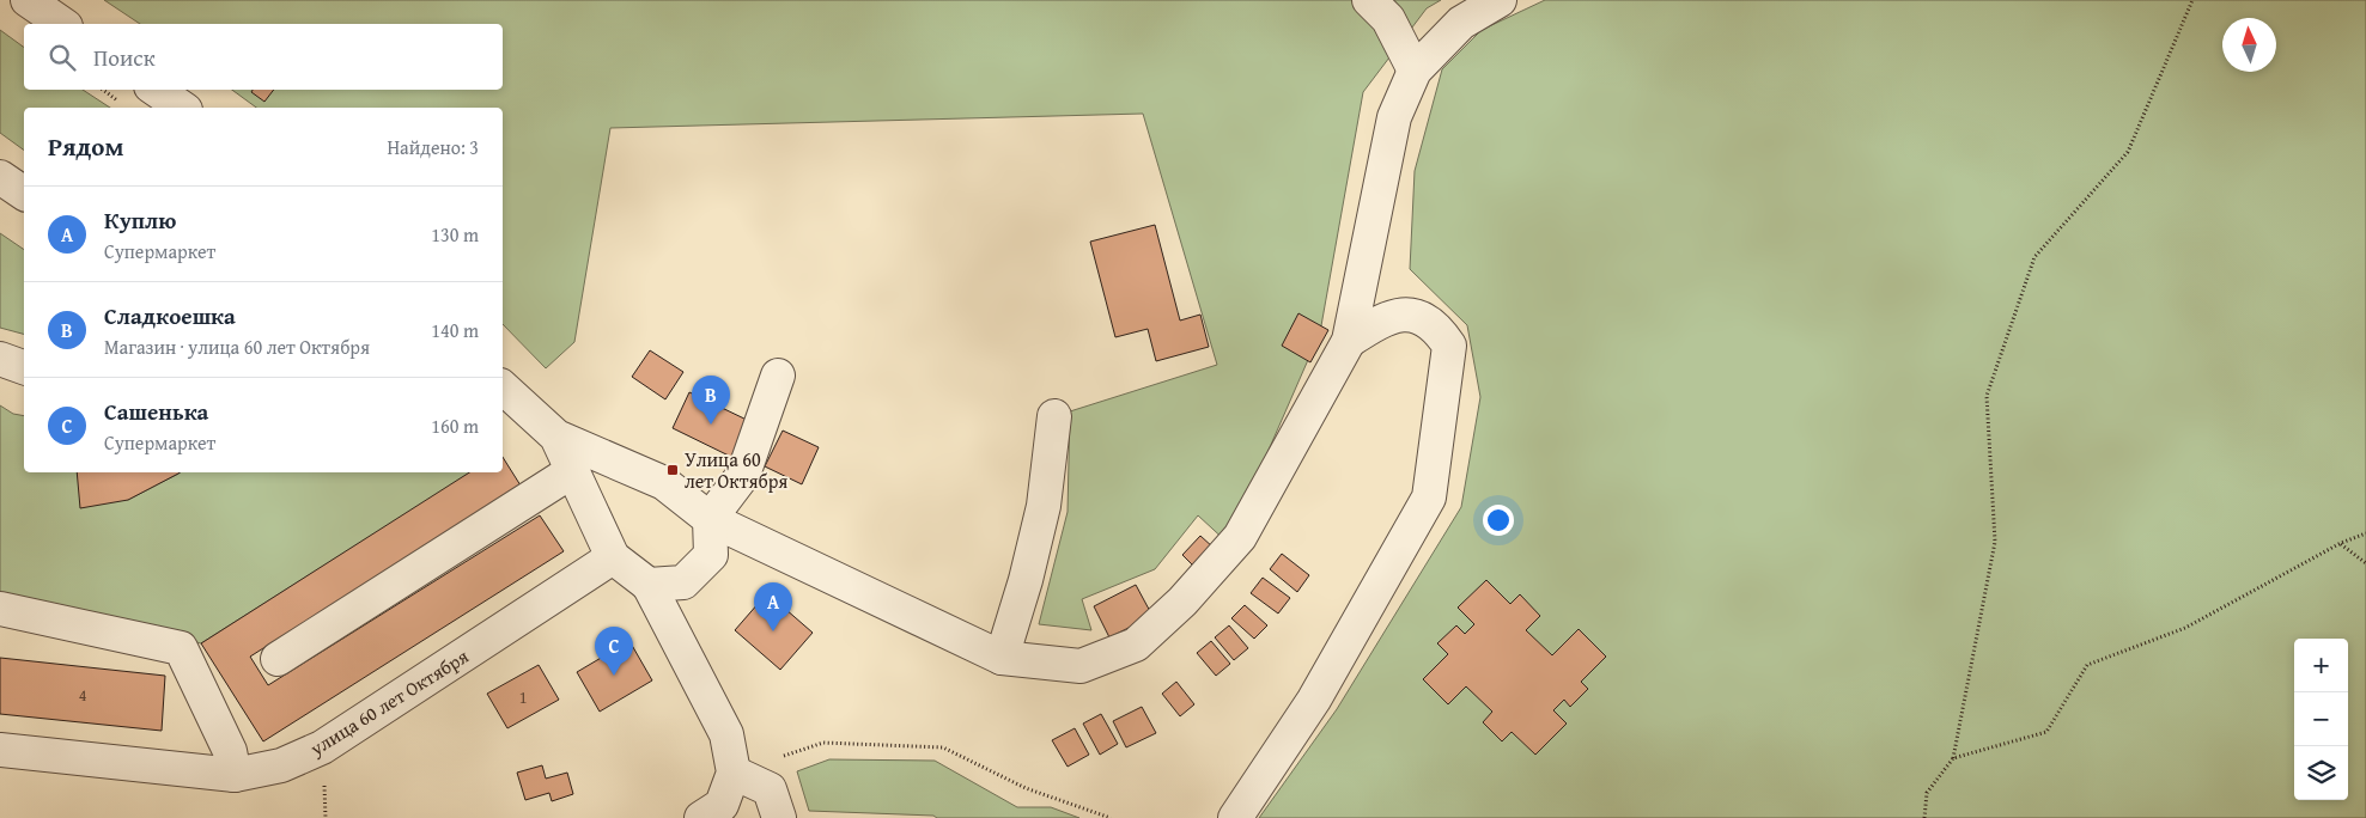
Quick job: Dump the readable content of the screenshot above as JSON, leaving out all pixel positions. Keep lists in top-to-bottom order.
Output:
{
  "streets": {
    "street": ["улица 60 лет Октября"]
  },
  "places": {
    "transit": ["Улица 60 лет Октября"]
  },
  "house_numbers": ["4", "1"],
  "north": "top",
  "page": {
    "search": "Поиск",
    "heading": ["Рядом", "Найдено: 3"],
    "list": [
      {
        "mark": "A",
        "name": "Куплю",
        "note": "Супермаркет",
        "value": "130 m"
      },
      {
        "mark": "B",
        "name": "Сладкоешка",
        "note": "Магазин · улица 60 лет Октября",
        "value": "140 m"
      },
      {
        "mark": "C",
        "name": "Сашенька",
        "note": "Супермаркет",
        "value": "160 m"
      }
    ],
    "pins": ["B", "A", "C"],
    "map_buttons": ["+", "−"]
  }
}
